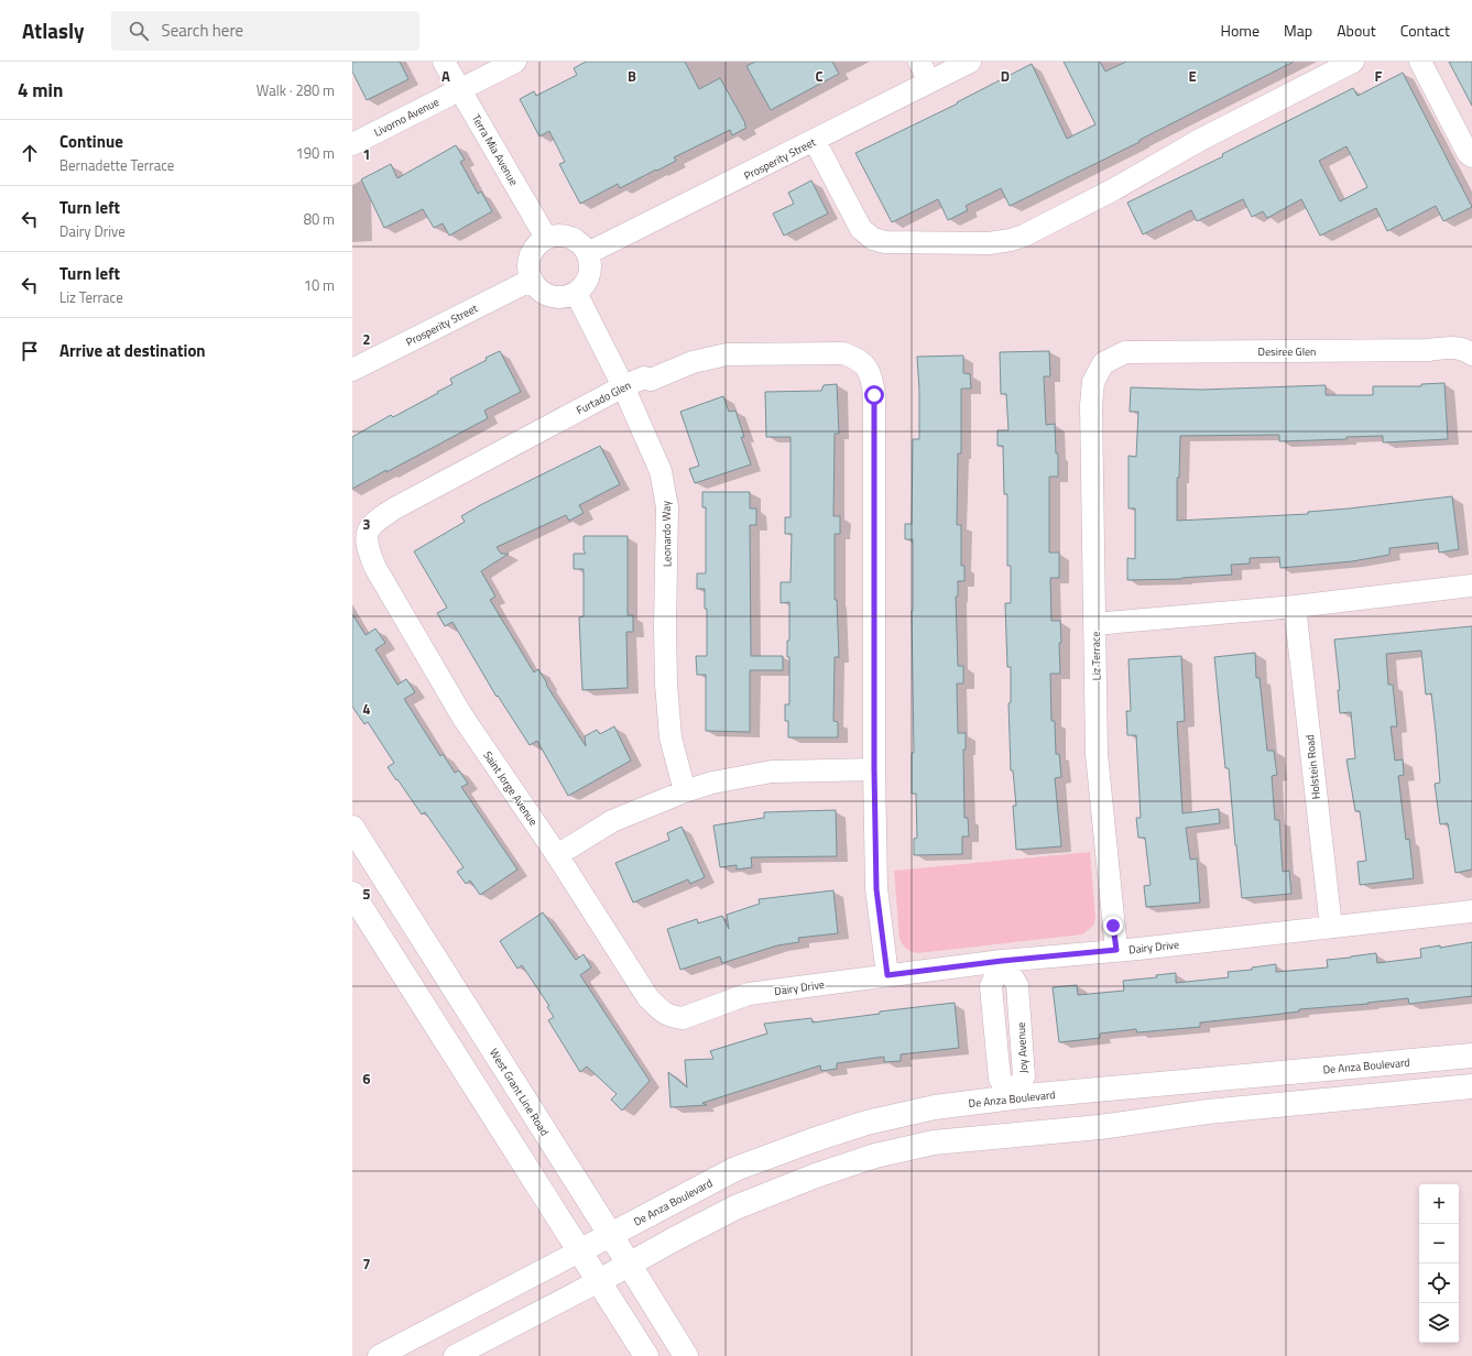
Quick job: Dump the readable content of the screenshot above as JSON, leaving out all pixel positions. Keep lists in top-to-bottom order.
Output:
{
  "streets": {
    "street": [
      "Livorno Avenue",
      "Terra Mia Avenue",
      "Prosperity Street",
      "Desiree Glen",
      "Furtado Glen",
      "Leonardo Way",
      "Liz Terrace",
      "Holstein Road",
      "Saint Jorge Avenue",
      "Dairy Drive",
      "De Anza Boulevard",
      "West Grant Line Road"
    ]
  },
  "crossings": [
    ["Livorno Avenue", "Terra Mia Avenue"],
    ["Terra Mia Avenue", "Prosperity Street"],
    ["Terra Mia Avenue", "Leonardo Way"],
    ["Prosperity Street", "Leonardo Way"],
    ["Desiree Glen", "Liz Terrace"],
    ["Furtado Glen", "Leonardo Way"],
    ["Furtado Glen", "Saint Jorge Avenue"],
    ["Liz Terrace", "Dairy Drive"],
    ["Holstein Road", "Dairy Drive"],
    ["Saint Jorge Avenue", "Dairy Drive"],
    ["De Anza Boulevard", "West Grant Line Road"]
  ],
  "page": {
    "header": "Atlasly",
    "search": "Search here",
    "nav": [
      "Home",
      "Map",
      "About",
      "Contact"
    ],
    "heading": ["4 min", "Walk · 280 m"],
    "list": [
      ["Continue", "Bernadette Terrace", "190 m"],
      ["Turn left", "Dairy Drive", "80 m"],
      ["Turn left", "Liz Terrace", "10 m"],
      "Arrive at destination"
    ],
    "map_buttons": ["+", "−"]
  },
  "grid": {
    "columns": [
      "A",
      "B",
      "C",
      "D",
      "E",
      "F"
    ],
    "rows": [
      "1",
      "2",
      "3",
      "4",
      "5",
      "6",
      "7"
    ]
  }
}
